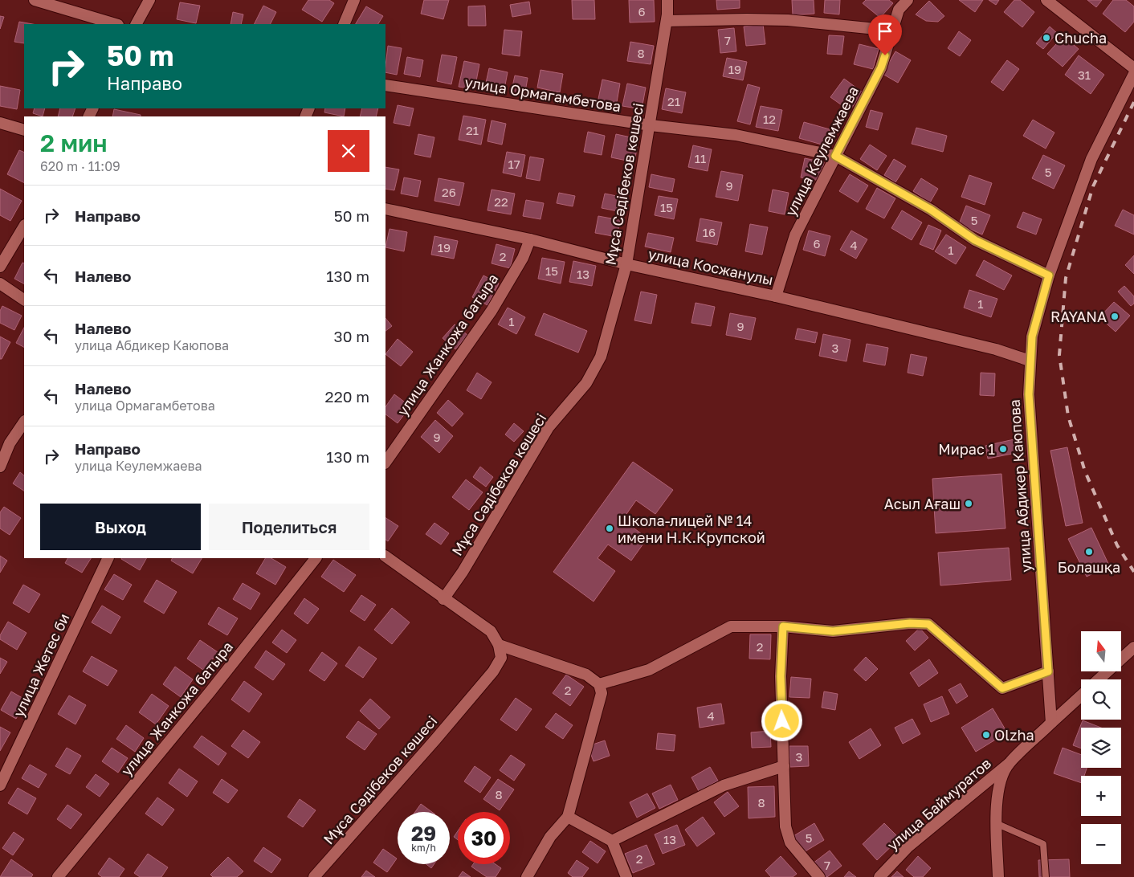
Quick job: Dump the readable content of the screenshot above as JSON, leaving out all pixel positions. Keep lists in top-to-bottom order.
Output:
{
  "streets": {
    "street": [
      "улица Ормагамбетова",
      "улица Кеулемжаева",
      "Мұса Сәдібеков көшесі",
      "улица Косжанулы",
      "улица Жанкожа батыра",
      "улица Абдикер Каюпова",
      "улица Жетес би",
      "улица Баймуратов"
    ]
  },
  "crossings": [
    ["улица Ормагамбетова", "улица Кеулемжаева"],
    ["улица Ормагамбетова", "Мұса Сәдібеков көшесі"],
    ["улица Ормагамбетова", "улица Абдикер Каюпова"],
    ["улица Кеулемжаева", "улица Косжанулы"],
    ["Мұса Сәдібеков көшесі", "улица Косжанулы"],
    ["улица Косжанулы", "улица Жанкожа батыра"],
    ["улица Косжанулы", "улица Абдикер Каюпова"],
    ["улица Абдикер Каюпова", "улица Баймуратов"]
  ],
  "places": [
    "Chucha",
    "RAYANA",
    "Мирас 1",
    "Асыл Ағаш",
    "Школа-лицей № 14 имени Н.К.Крупской",
    "Болашқа",
    "Olzha"
  ],
  "house_numbers": [
    "6",
    "7",
    "8",
    "19",
    "31",
    "21",
    "12",
    "21",
    "11",
    "17",
    "5",
    "9",
    "26",
    "22",
    "15",
    "5",
    "16",
    "6",
    "4",
    "19",
    "1",
    "2",
    "15",
    "13",
    "1",
    "1",
    "9",
    "3",
    "9",
    "2",
    "2",
    "4",
    "3",
    "8",
    "8",
    "5",
    "13",
    "2",
    "7"
  ],
  "north": "top",
  "page": {
    "turn": ["50 m", "Направо"],
    "heading": ["2 мин", "620 m · 11:09"],
    "list": [
      {
        "name": "Направо",
        "value": "50 m"
      },
      {
        "name": "Налево",
        "value": "130 m"
      },
      {
        "name": "Налево",
        "note": "улица Абдикер Каюпова",
        "value": "30 m"
      },
      {
        "name": "Налево",
        "note": "улица Ормагамбетова",
        "value": "220 m"
      },
      {
        "name": "Направо",
        "note": "улица Кеулемжаева",
        "value": "130 m"
      }
    ],
    "buttons": ["Выход", "Поделиться"],
    "map_buttons": ["+", "−"],
    "speed": "29 km/h",
    "limit": "30"
  }
}
